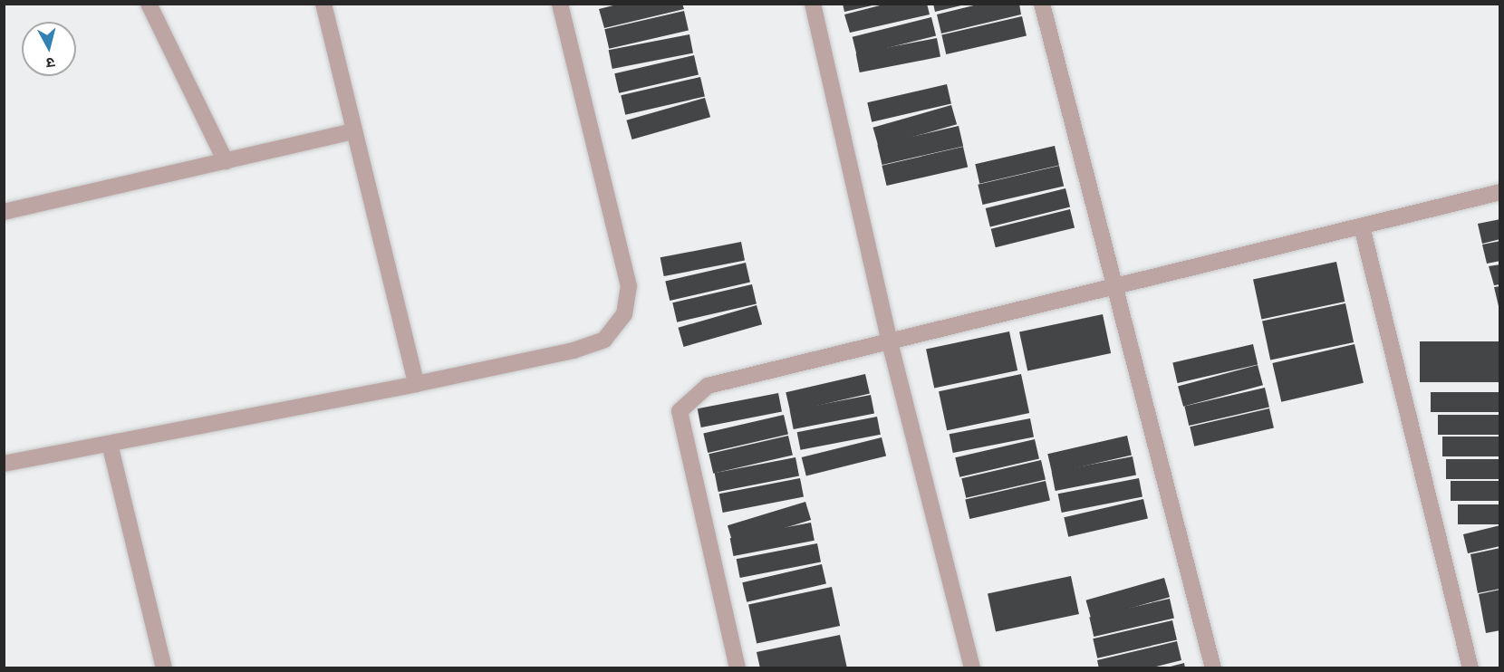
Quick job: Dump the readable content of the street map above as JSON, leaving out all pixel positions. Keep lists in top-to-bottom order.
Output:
{
  "north": "bottom"
}
